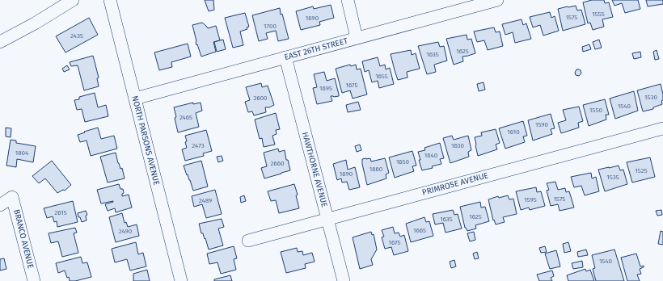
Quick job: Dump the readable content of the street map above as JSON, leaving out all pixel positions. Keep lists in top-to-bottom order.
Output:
{
  "streets": {
    "street": [
      "EAST 26TH STREET",
      "NORTH PARSONS AVENUE",
      "HAWTHORNE AVENUE",
      "PRIMROSE AVENUE",
      "BRANCO AVENUE"
    ]
  },
  "crossings": [
    ["EAST 26TH STREET", "NORTH PARSONS AVENUE"],
    ["EAST 26TH STREET", "HAWTHORNE AVENUE"],
    ["HAWTHORNE AVENUE", "PRIMROSE AVENUE"]
  ],
  "house_numbers": [
    "1555",
    "1575",
    "1690",
    "1700",
    "2435",
    "1625",
    "1635",
    "1655",
    "1675",
    "1695",
    "1530",
    "2600",
    "1540",
    "1550",
    "2465",
    "1590",
    "1610",
    "2473",
    "1630",
    "1804",
    "1640",
    "1650",
    "2660",
    "1660",
    "1525",
    "1690",
    "1535",
    "1575",
    "1595",
    "2489",
    "2615",
    "1625",
    "1635",
    "1665",
    "2490",
    "1675",
    "1540"
  ]
}
